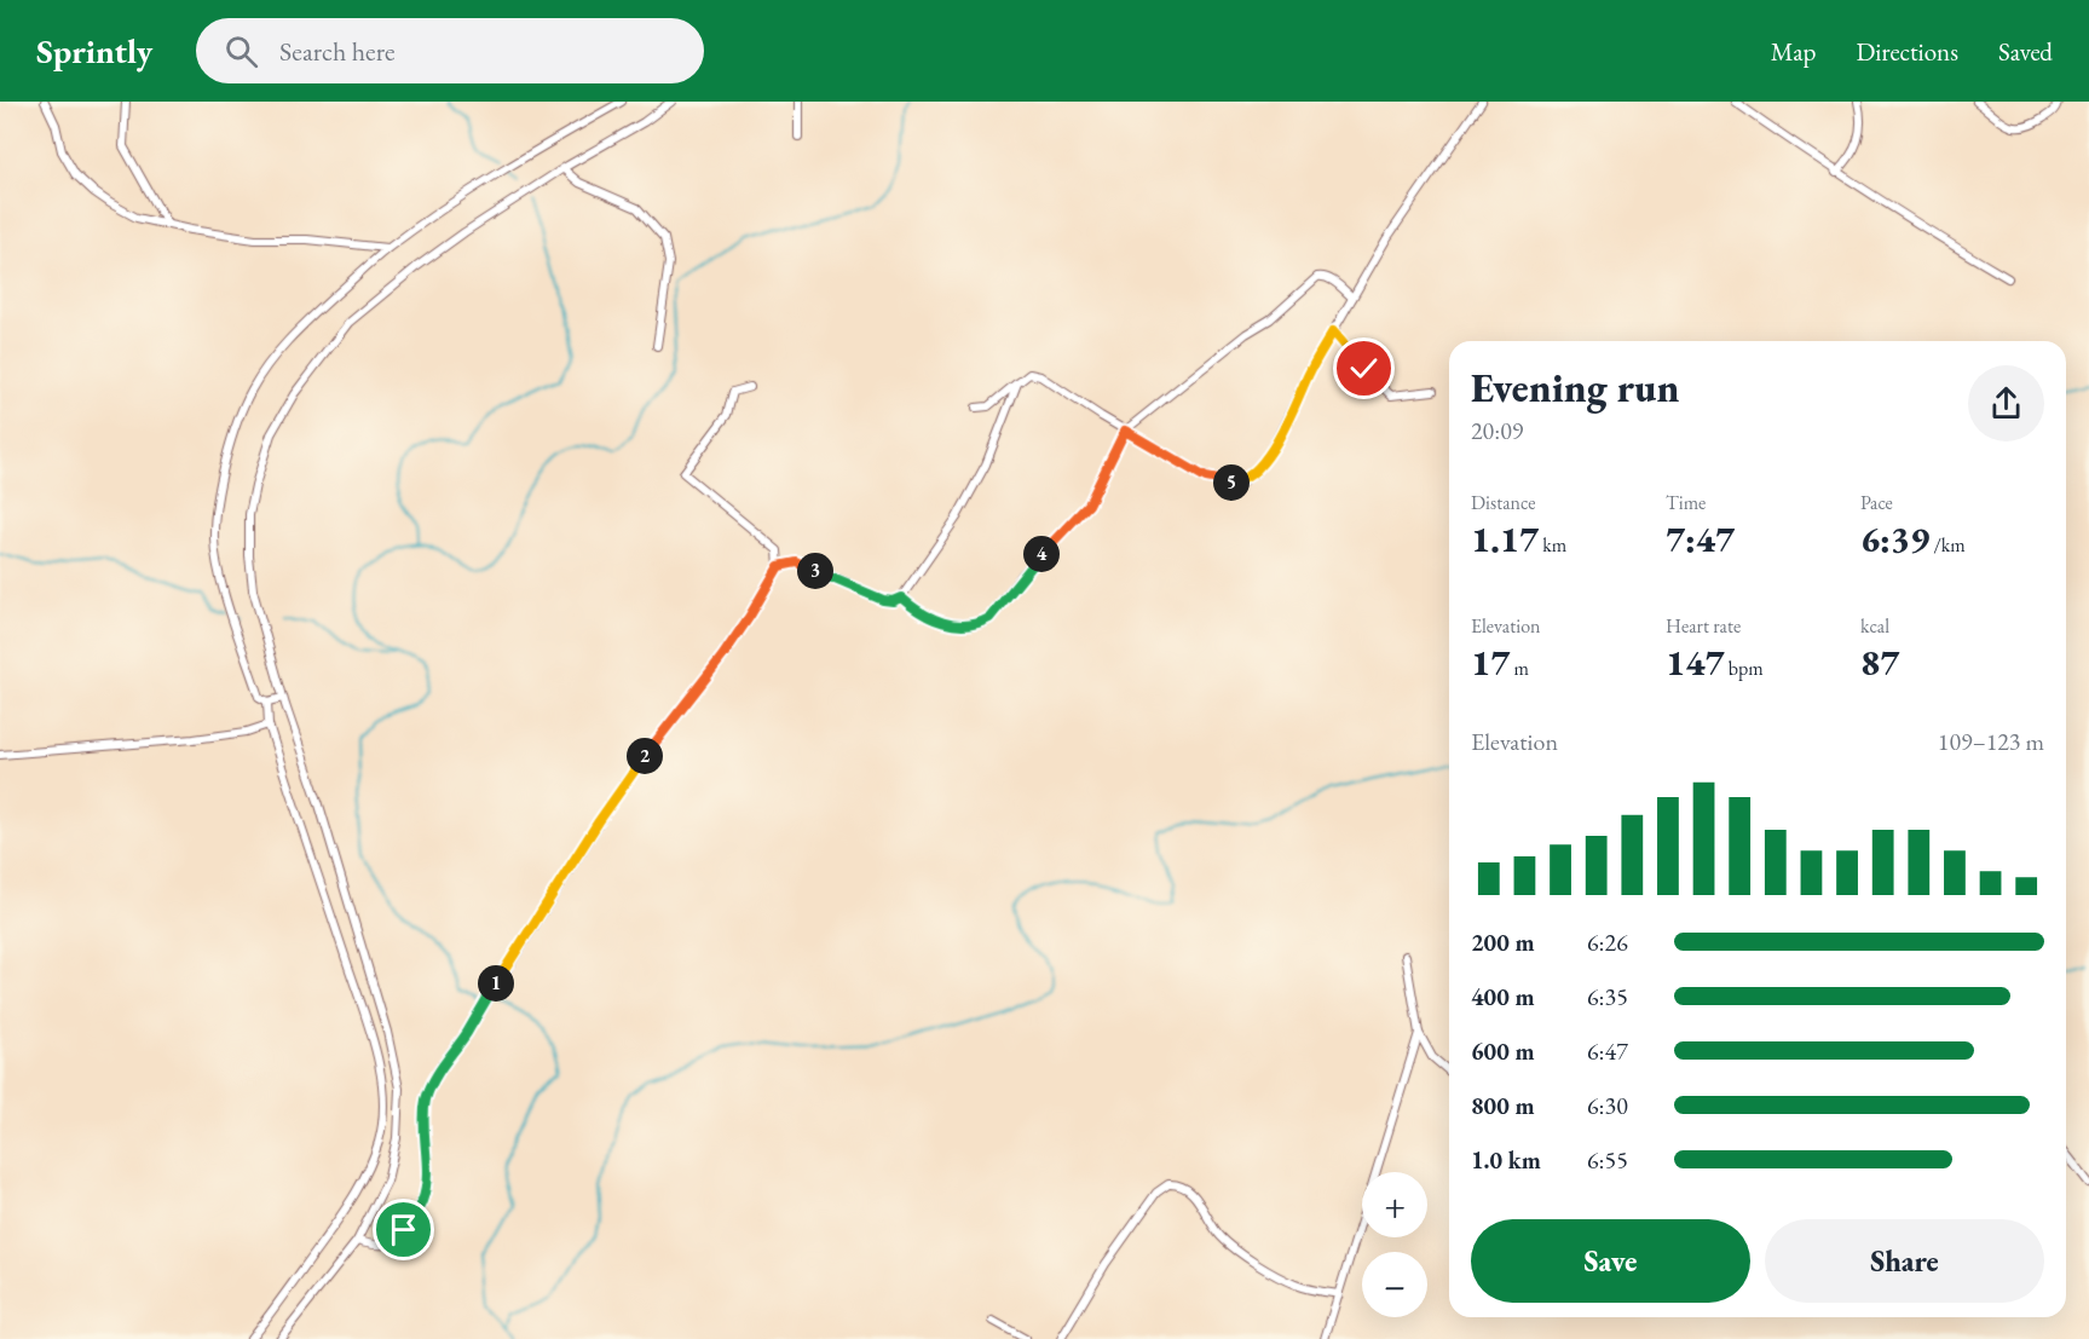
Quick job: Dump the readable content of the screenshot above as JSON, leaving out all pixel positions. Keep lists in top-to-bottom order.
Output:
{
  "page": {
    "header": "Sprintly",
    "search": "Search here",
    "nav": ["Map", "Directions", "Saved"],
    "heading": ["Evening run", "20:09"],
    "pins": [
      "5",
      "4",
      "3",
      "2",
      "1"
    ],
    "stats": [
      ["Distance", "1.17 km"],
      ["Time", "7:47"],
      ["Pace", "6:39 /km"],
      ["Elevation", "17 m"],
      ["Heart rate", "147 bpm"],
      ["kcal", "87"]
    ],
    "chart": ["Elevation", "109–123 m"],
    "list": [
      {
        "name": "200 m",
        "note": "6:26"
      },
      {
        "name": "400 m",
        "note": "6:35"
      },
      {
        "name": "600 m",
        "note": "6:47"
      },
      {
        "name": "800 m",
        "note": "6:30"
      },
      {
        "name": "1.0 km",
        "note": "6:55"
      }
    ],
    "map_buttons": ["+", "−"],
    "buttons": ["Save", "Share"]
  }
}
